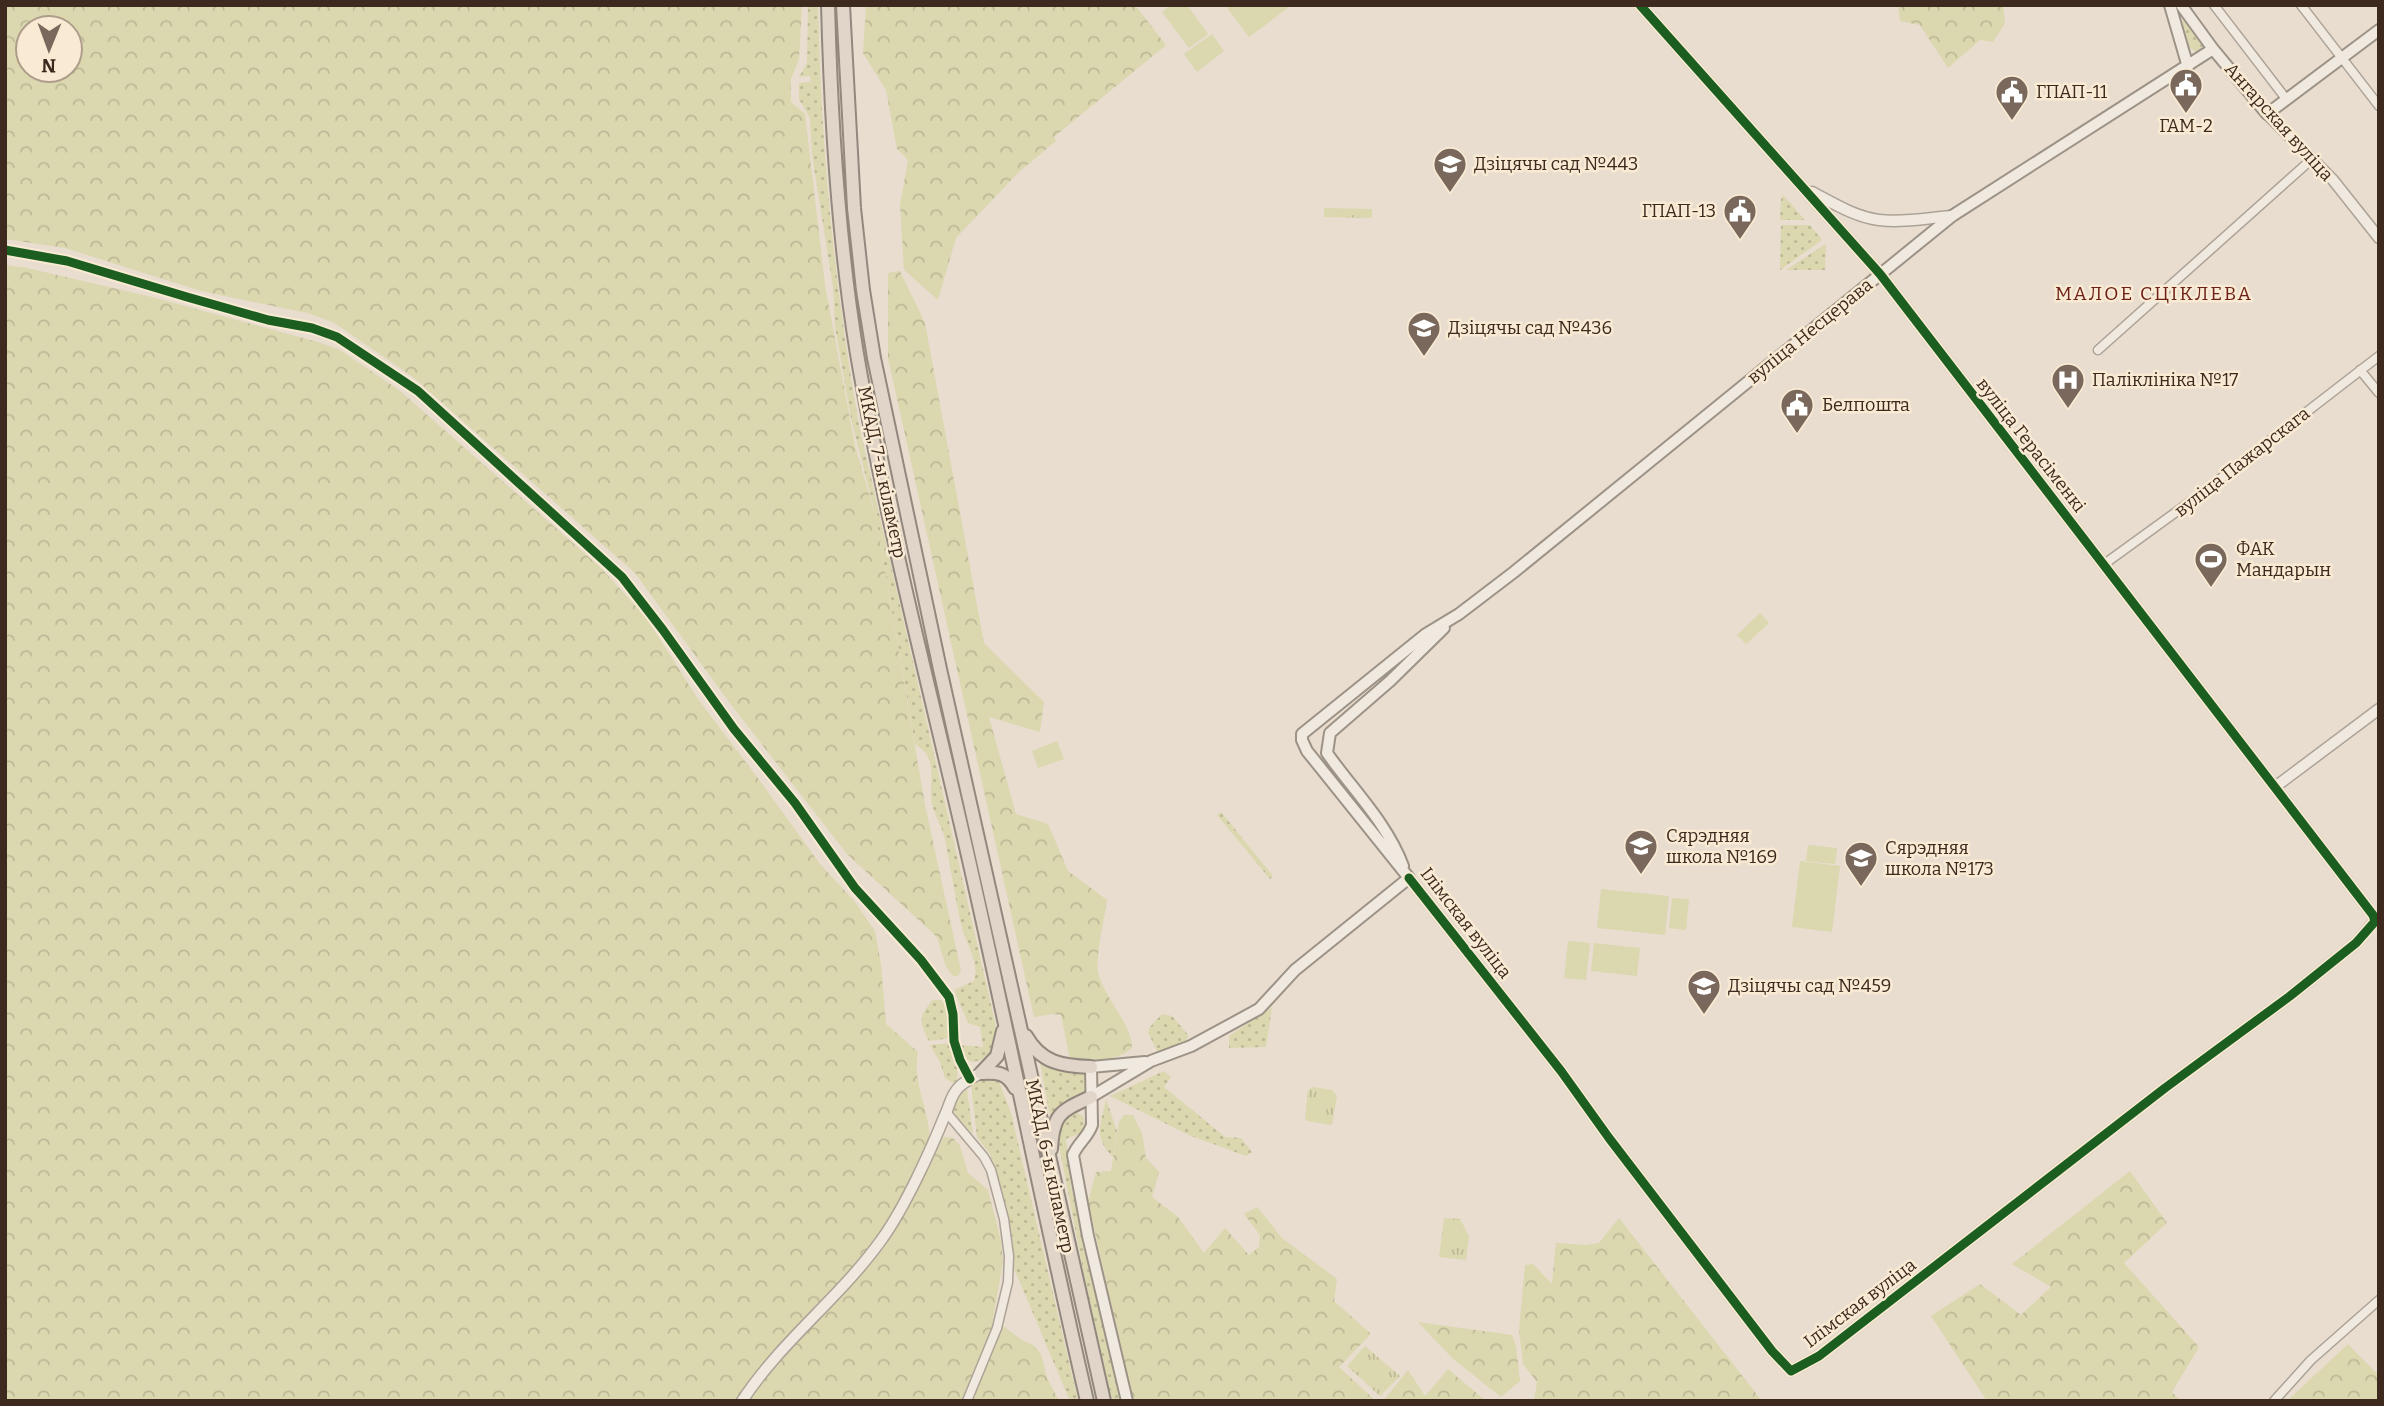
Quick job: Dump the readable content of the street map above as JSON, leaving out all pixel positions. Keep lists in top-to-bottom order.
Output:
{
  "streets": {
    "highway": ["МКАД, 7-ы кіламетр", "МКАД, 6-ы кіламетр"],
    "main road": ["Ангарская вуліца", "вуліца Несцерава", "Ілімская вуліца"],
    "street": ["вуліца Герасіменкі", "вуліца Пажарскага"]
  },
  "crossings": [
    ["Ангарская вуліца", "вуліца Несцерава"],
    ["вуліца Несцерава", "вуліца Герасіменкі"],
    ["вуліца Герасіменкі", "вуліца Пажарскага"],
    ["вуліца Герасіменкі", "Ілімская вуліца"],
    ["МКАД, 7-ы кіламетр", "МКАД, 6-ы кіламетр"]
  ],
  "districts": ["МАЛОЕ СЦІКЛЕВА"],
  "places": {
    "public building": [
      "ГАМ-2",
      "ГПАП-11",
      "ГПАП-13",
      "Белпошта"
    ],
    "school or university": [
      "Дзіцячы сад №443",
      "Дзіцячы сад №436",
      "Сярэдняя школа №169",
      "Сярэдняя школа №173",
      "Дзіцячы сад №459"
    ],
    "hospital": ["Паліклініка №17"],
    "sports": ["ФАК Мандарын"]
  },
  "north": "bottom"
}
